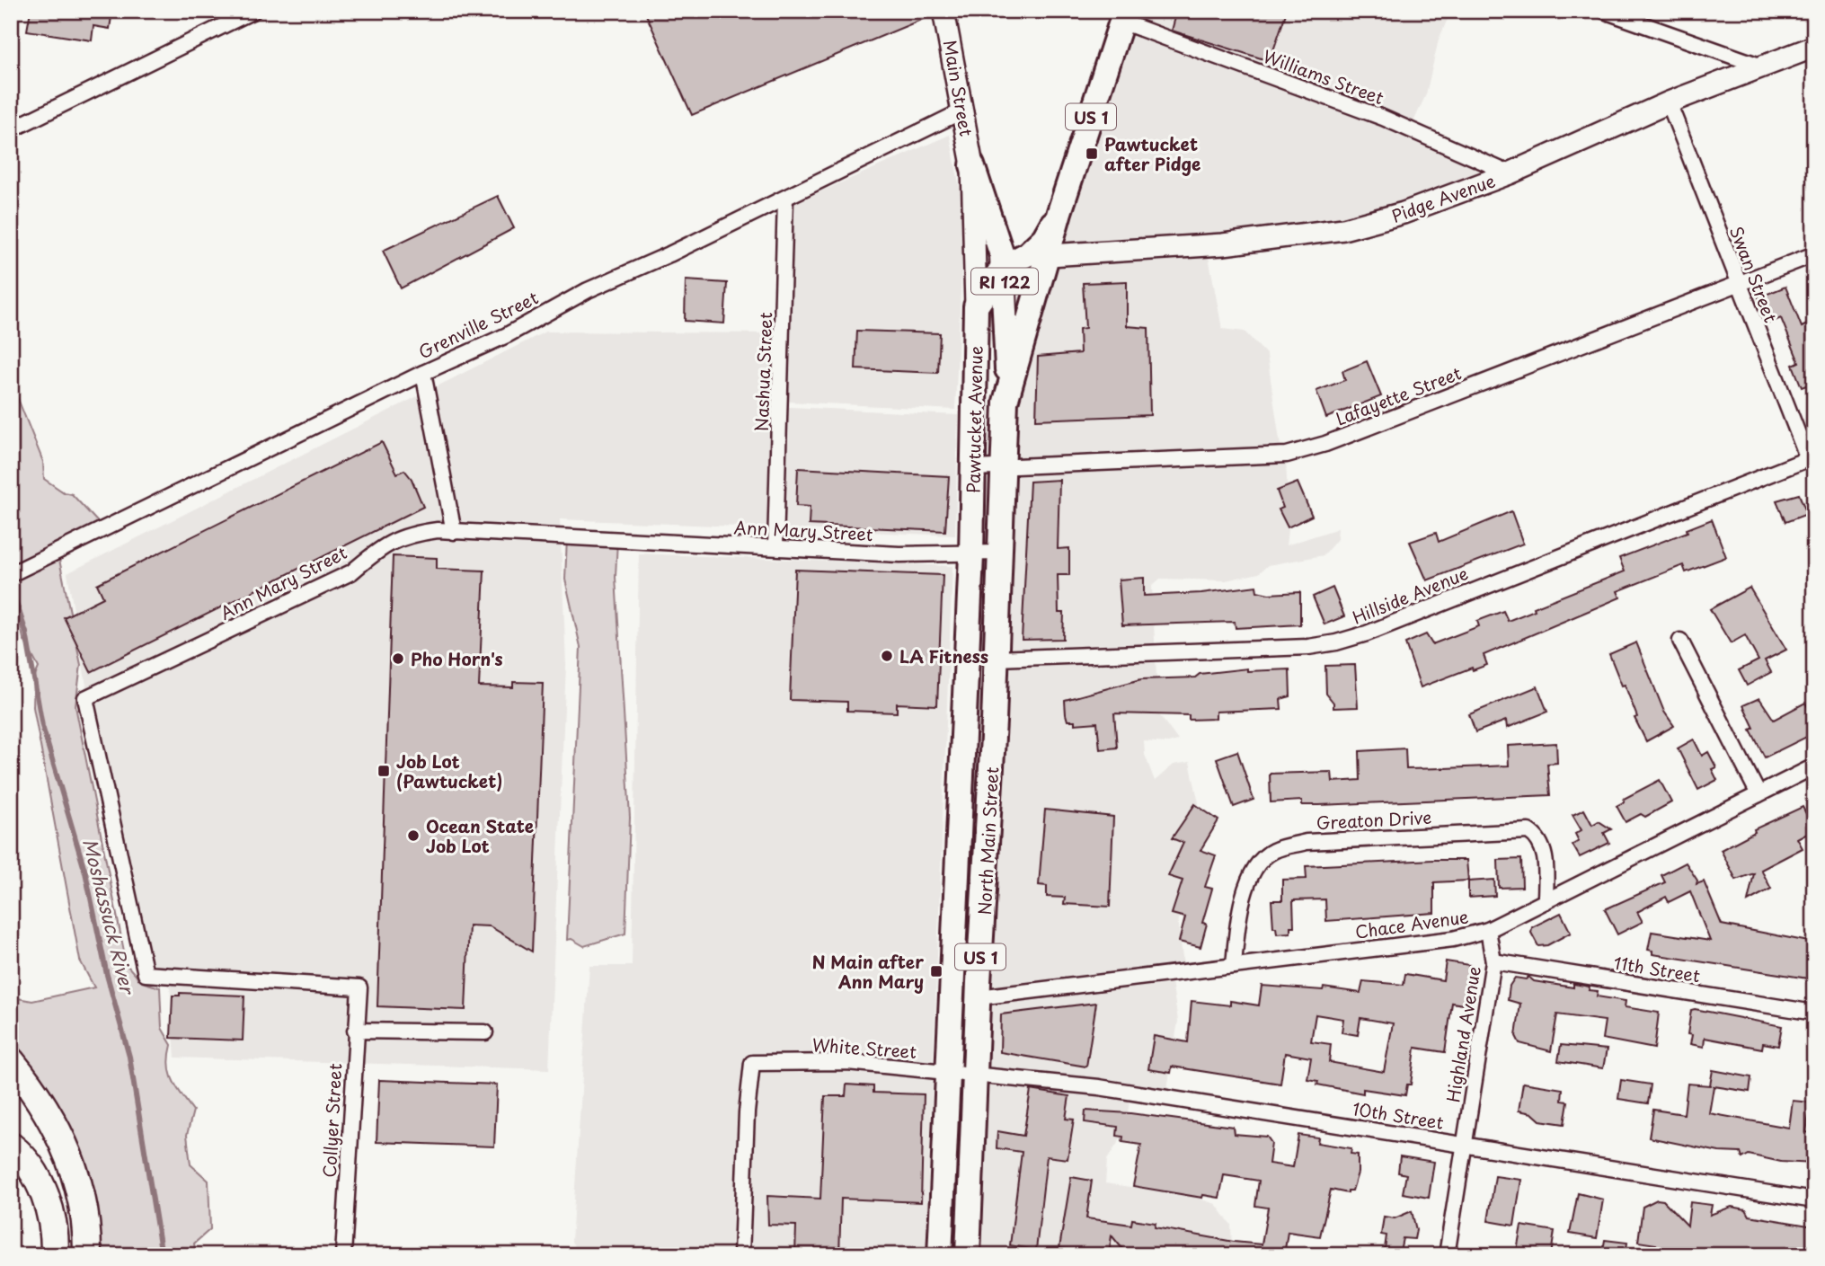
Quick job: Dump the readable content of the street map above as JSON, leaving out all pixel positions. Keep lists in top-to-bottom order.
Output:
{
  "streets": {
    "main road": [
      "Main Street",
      "US 1",
      "RI 122",
      "Pawtucket Avenue",
      "North Main Street"
    ],
    "street": [
      "Williams Street",
      "Pidge Avenue",
      "Swan Street",
      "Grenville Street",
      "Nashua Street",
      "Lafayette Street",
      "Ann Mary Street",
      "Hillside Avenue",
      "Greaton Drive",
      "Chace Avenue",
      "11th Street",
      "Highland Avenue",
      "White Street",
      "10th Street",
      "Collyer Street"
    ]
  },
  "crossings": [
    ["Williams Street", "Pidge Avenue"],
    ["Williams Street", "Pawtucket Avenue"],
    ["Main Street", "Grenville Street"],
    ["Main Street", "Pawtucket Avenue"],
    ["Pidge Avenue", "Swan Street"],
    ["Pidge Avenue", "Pawtucket Avenue"],
    ["Swan Street", "Lafayette Street"],
    ["Swan Street", "Hillside Avenue"],
    ["Grenville Street", "Nashua Street"],
    ["Nashua Street", "Ann Mary Street"],
    ["Lafayette Street", "Pawtucket Avenue"],
    ["Pawtucket Avenue", "Ann Mary Street"],
    ["Pawtucket Avenue", "Hillside Avenue"],
    ["Pawtucket Avenue", "North Main Street"],
    ["Ann Mary Street", "Collyer Street"],
    ["Hillside Avenue", "North Main Street"],
    ["Greaton Drive", "Chace Avenue"],
    ["North Main Street", "Chace Avenue"],
    ["North Main Street", "White Street"],
    ["North Main Street", "10th Street"],
    ["Chace Avenue", "Highland Avenue"],
    ["11th Street", "Highland Avenue"],
    ["Highland Avenue", "10th Street"],
    ["White Street", "10th Street"]
  ],
  "water": ["Moshassuck River"],
  "places": {
    "transit": ["Pawtucket after Pidge", "Job Lot (Pawtucket)", "N Main after Ann Mary"],
    "other": ["LA Fitness", "Pho Horn's", "Ocean State Job Lot"]
  }
}
